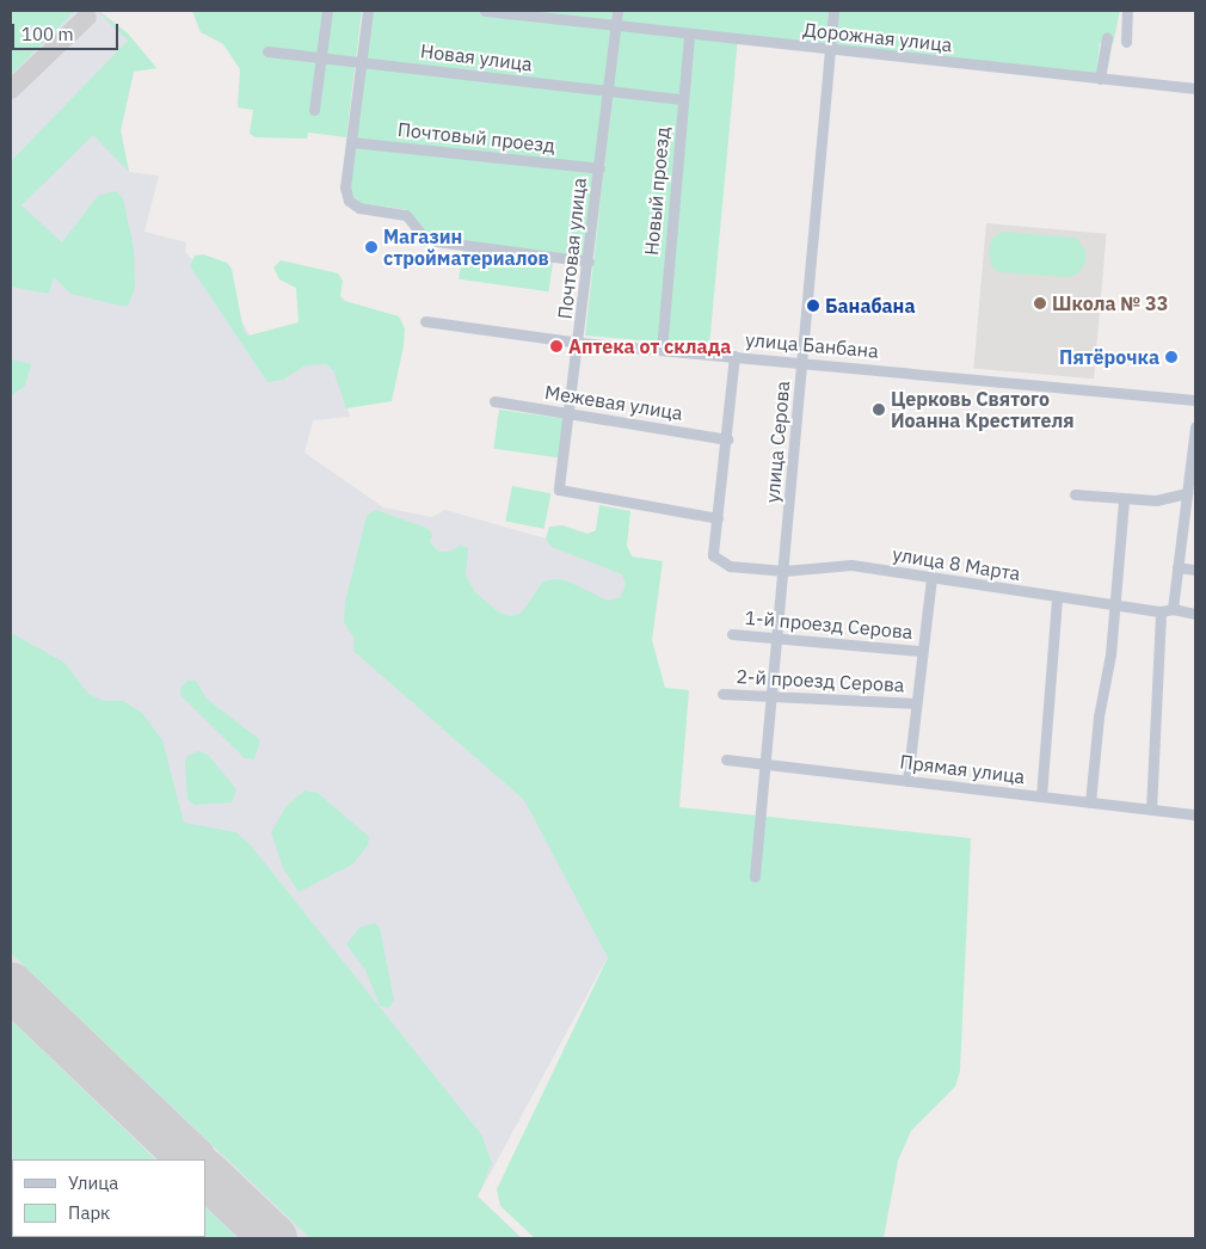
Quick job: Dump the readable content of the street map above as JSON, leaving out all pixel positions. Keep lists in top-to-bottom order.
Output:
{
  "streets": {
    "street": [
      "Дорожная улица",
      "Новая улица",
      "Почтовый проезд",
      "Новый проезд",
      "Почтовая улица",
      "улица Банбана",
      "Межевая улица",
      "улица Серова",
      "улица 8 Марта",
      "1-й проезд Серова",
      "2-й проезд Серова",
      "Прямая улица"
    ]
  },
  "crossings": [
    ["Дорожная улица", "Новый проезд"],
    ["Дорожная улица", "Почтовая улица"],
    ["Дорожная улица", "улица Серова"],
    ["Новая улица", "Новый проезд"],
    ["Новая улица", "Почтовая улица"],
    ["Почтовый проезд", "Почтовая улица"],
    ["Новый проезд", "улица Банбана"],
    ["Почтовая улица", "улица Банбана"],
    ["Почтовая улица", "Межевая улица"],
    ["Почтовая улица", "улица 8 Марта"],
    ["улица Банбана", "улица Серова"],
    ["улица Серова", "улица 8 Марта"],
    ["улица Серова", "1-й проезд Серова"],
    ["улица Серова", "2-й проезд Серова"],
    ["улица Серова", "Прямая улица"]
  ],
  "places": [
    "Магазин стройматериалов",
    "Школа № 33",
    "Банабана",
    "Аптека от склада",
    "Пятёрочка",
    "Церковь Святого Иоанна Крестителя"
  ],
  "legend": ["Улица", "Парк"],
  "scale_bar": "100 m"
}
